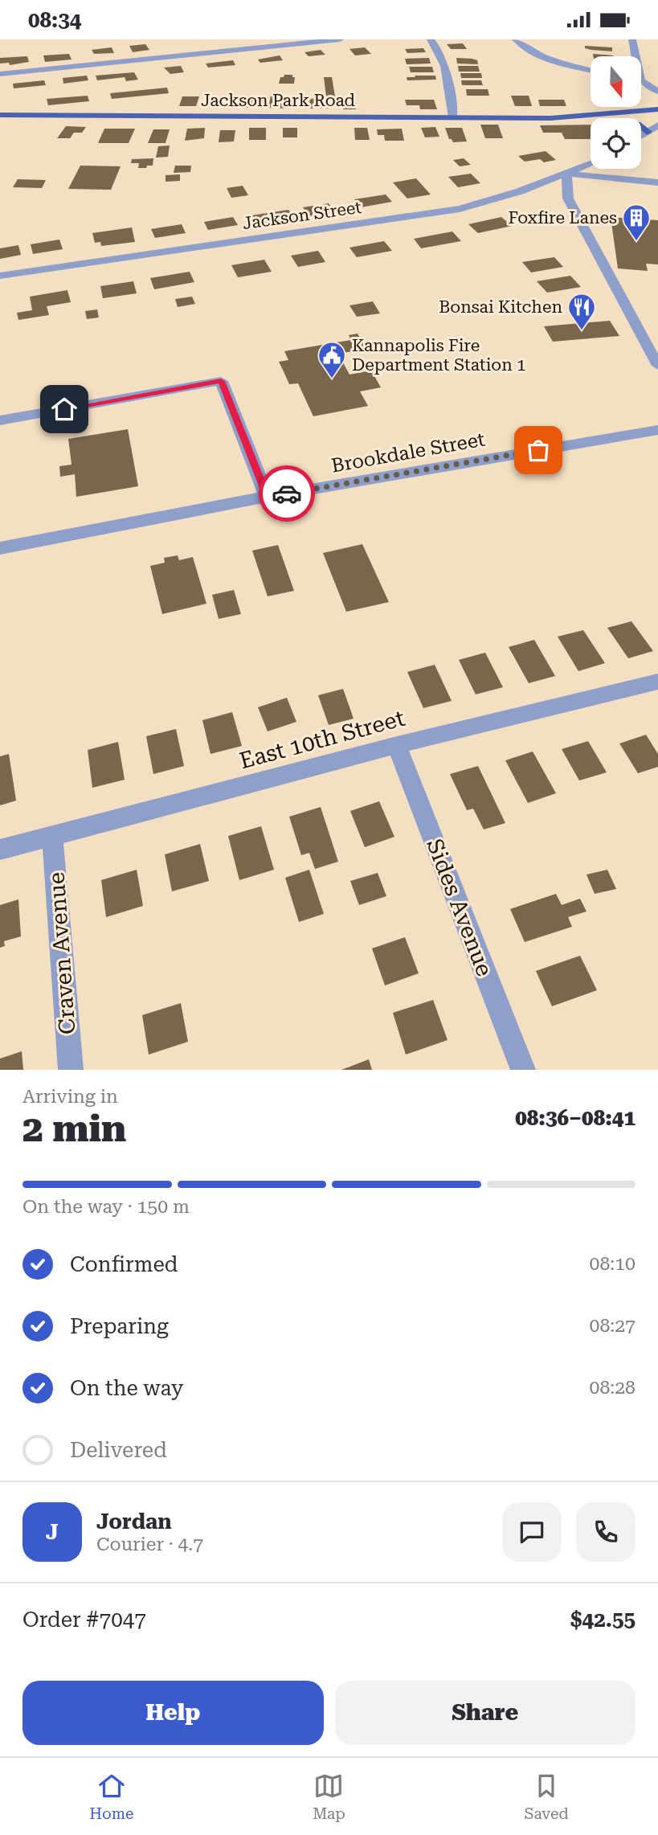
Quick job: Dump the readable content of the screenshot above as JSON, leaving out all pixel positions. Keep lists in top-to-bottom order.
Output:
{
  "streets": {
    "main road": ["Jackson Park Road"],
    "street": [
      "Jackson Street",
      "Brookdale Street",
      "East 10th Street",
      "Sides Avenue",
      "Craven Avenue"
    ]
  },
  "crossings": [
    ["East 10th Street", "Sides Avenue"],
    ["East 10th Street", "Craven Avenue"]
  ],
  "places": {
    "building": ["Foxfire Lanes"],
    "restaurant": ["Bonsai Kitchen"],
    "public building": ["Kannapolis Fire Department Station 1"]
  },
  "north": "bottom",
  "page": {
    "status": "08:34",
    "heading": ["2 min", "Arriving in", "08:36–08:41"],
    "panel": [
      "Jordan",
      "Courier · 4.7",
      "Order #7047",
      "$42.55"
    ],
    "bar": "On the way · 150 m",
    "list": [
      ["Confirmed", "08:10"],
      ["Preparing", "08:27"],
      ["On the way", "08:28"],
      "Delivered"
    ],
    "round": "J",
    "buttons": ["Help", "Share"],
    "tabs": ["Home", "Map", "Saved"]
  }
}
